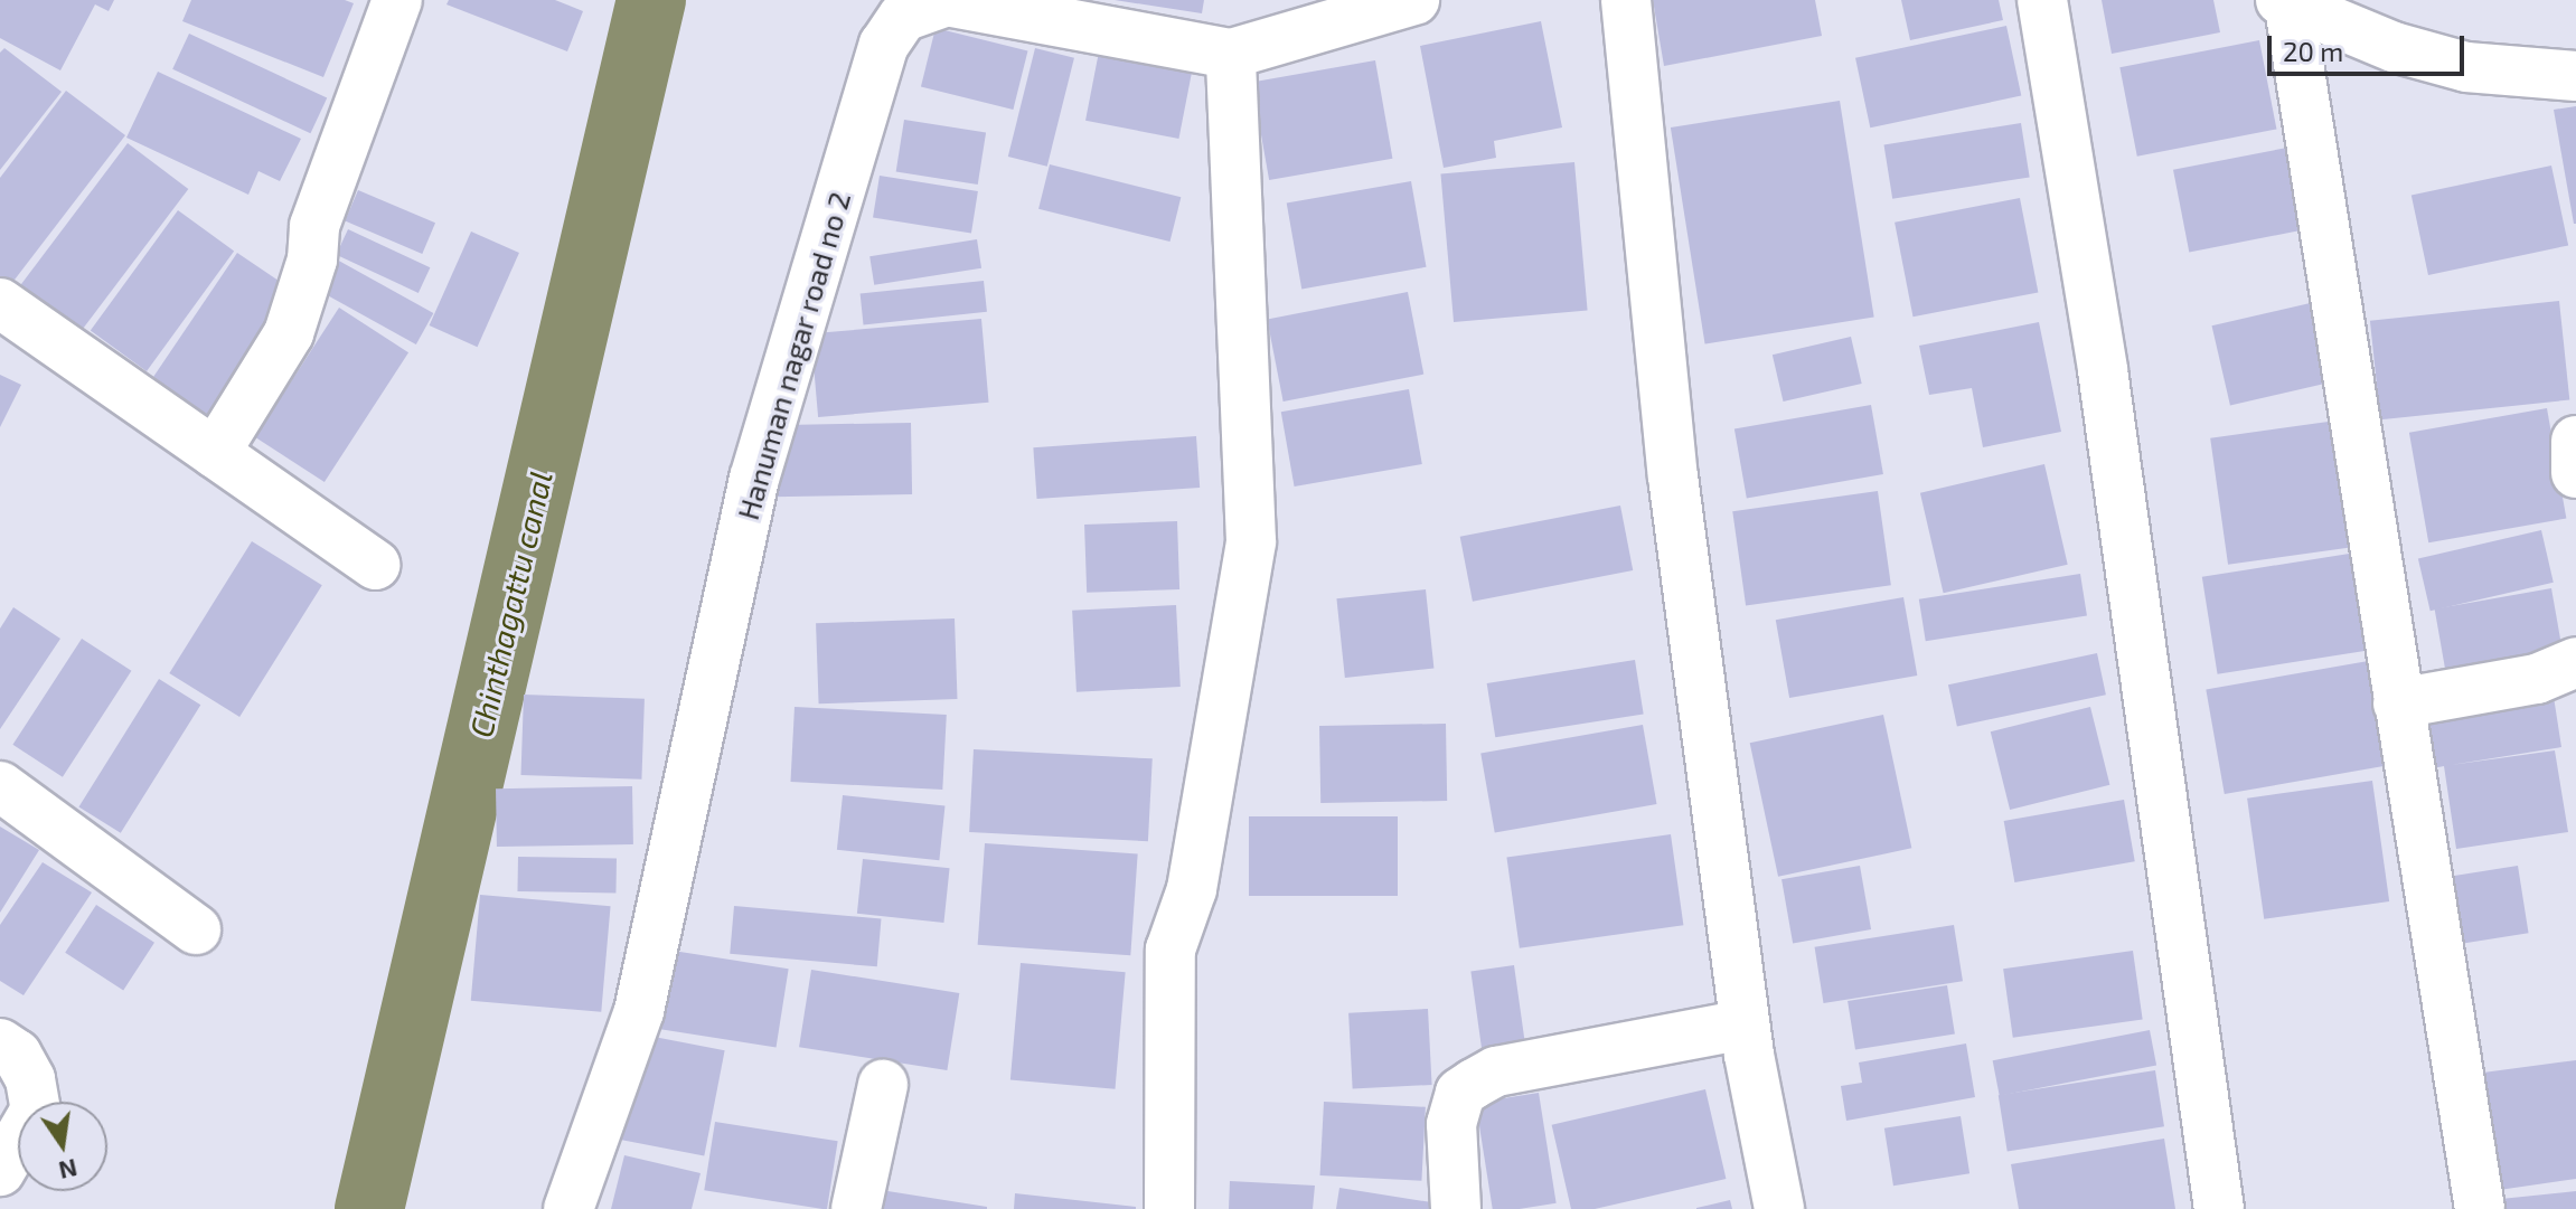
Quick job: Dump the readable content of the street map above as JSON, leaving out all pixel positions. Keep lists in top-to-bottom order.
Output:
{
  "streets": {
    "street": ["Hanuman nagar road no 2"]
  },
  "water": ["Chinthagattu canal"],
  "scale_bar": "20 m",
  "north": "bottom"
}
